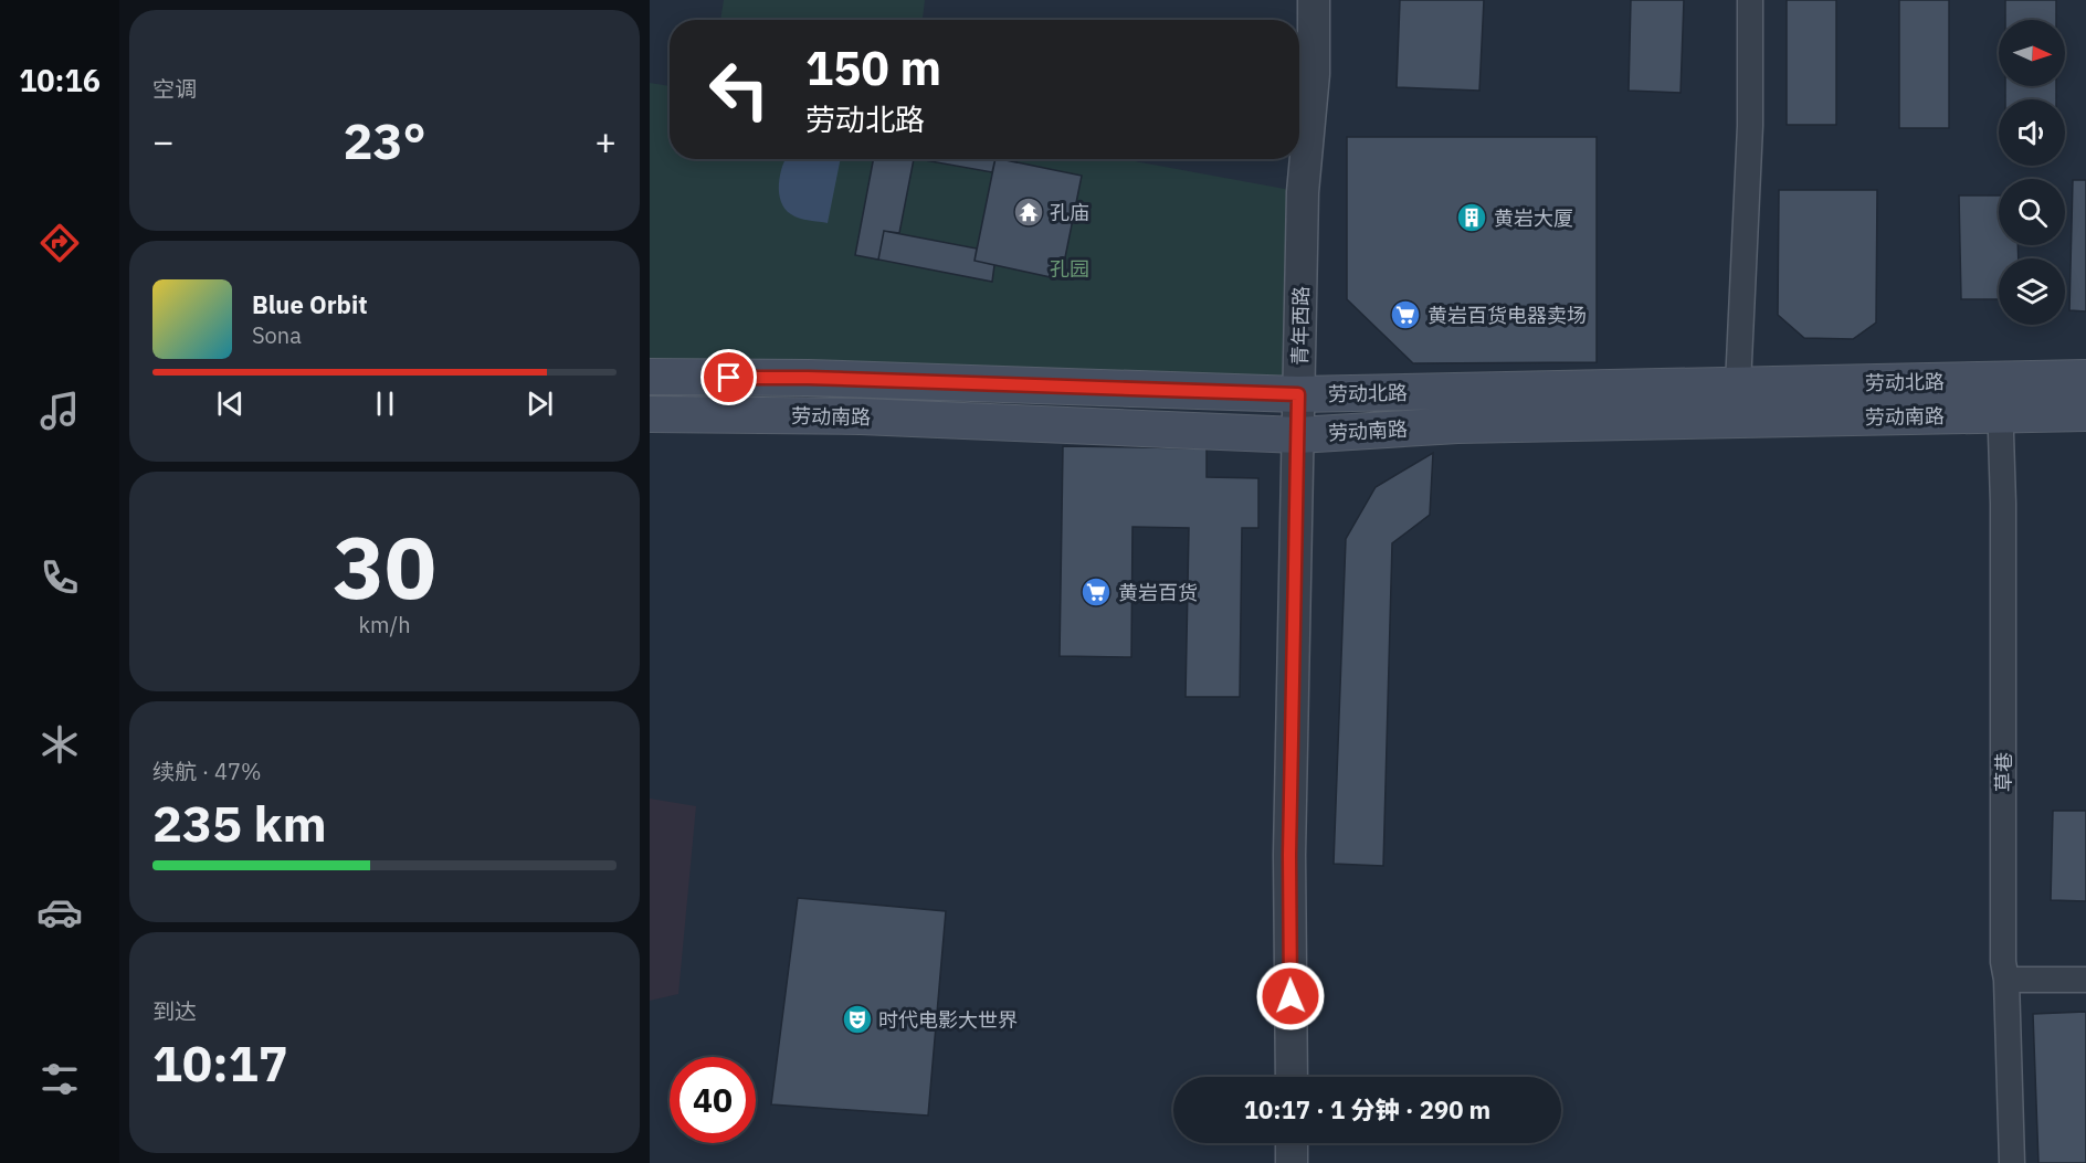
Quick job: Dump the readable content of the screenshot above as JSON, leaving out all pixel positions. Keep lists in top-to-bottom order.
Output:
{
  "streets": {
    "main road": ["劳动北路", "劳动南路"],
    "street": ["青年西路", "草巷"]
  },
  "crossings": [
    ["青年西路", "劳动北路"],
    ["青年西路", "劳动南路"],
    ["劳动北路", "劳动南路"],
    ["劳动北路", "草巷"],
    ["劳动南路", "草巷"]
  ],
  "parks": ["孔园"],
  "places": {
    "temple": ["孔庙"],
    "building": ["黄岩大厦"],
    "supermarket": ["黄岩百货电器卖场", "黄岩百货"],
    "theatre": ["时代电影大世界"]
  },
  "north": "right",
  "page": {
    "tabs": "10:16",
    "tile": [
      "空调",
      ["30", "km/h"],
      ["续航 · 47%", "235 km"],
      ["到达", "10:17"]
    ],
    "turn": ["150 m", "劳动北路"],
    "heat": ["−", "23°", "+"],
    "song": ["Blue Orbit", "Sona"],
    "limit": "40",
    "trip": "10:17 · 1 分钟 · 290 m"
  }
}
